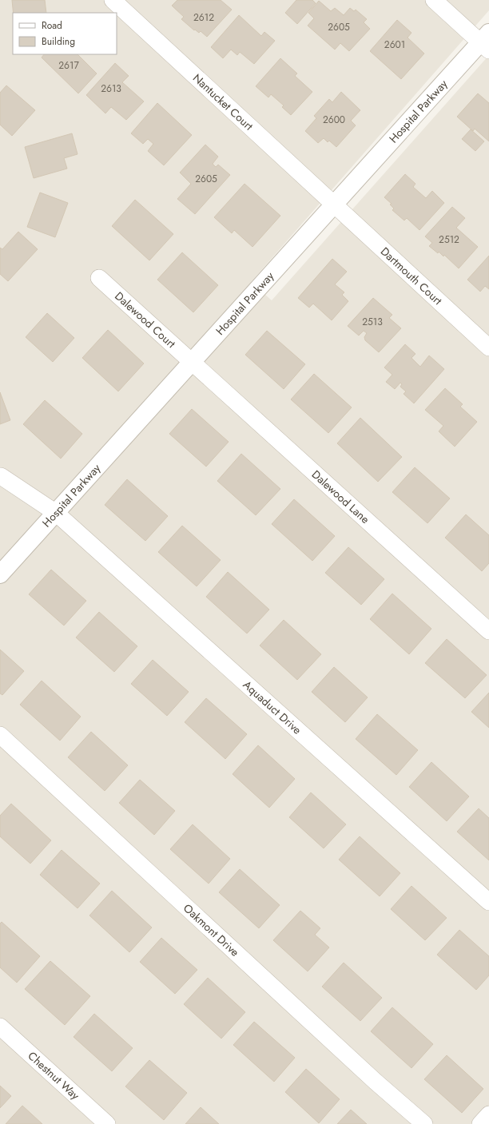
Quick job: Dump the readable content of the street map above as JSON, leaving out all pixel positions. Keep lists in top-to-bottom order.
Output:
{
  "streets": {
    "street": [
      "Nantucket Court",
      "Hospital Parkway",
      "Dartmouth Court",
      "Dalewood Court",
      "Dalewood Lane",
      "Aquaduct Drive",
      "Oakmont Drive",
      "Chestnut Way"
    ]
  },
  "crossings": [
    ["Nantucket Court", "Hospital Parkway"],
    ["Nantucket Court", "Dartmouth Court"],
    ["Hospital Parkway", "Dartmouth Court"],
    ["Hospital Parkway", "Dalewood Court"],
    ["Hospital Parkway", "Dalewood Lane"],
    ["Hospital Parkway", "Aquaduct Drive"],
    ["Dalewood Court", "Dalewood Lane"]
  ],
  "house_numbers": [
    "2612",
    "2605",
    "2601",
    "2617",
    "2613",
    "2600",
    "2605",
    "2512",
    "2513"
  ],
  "legend": ["Road", "Building"]
}
